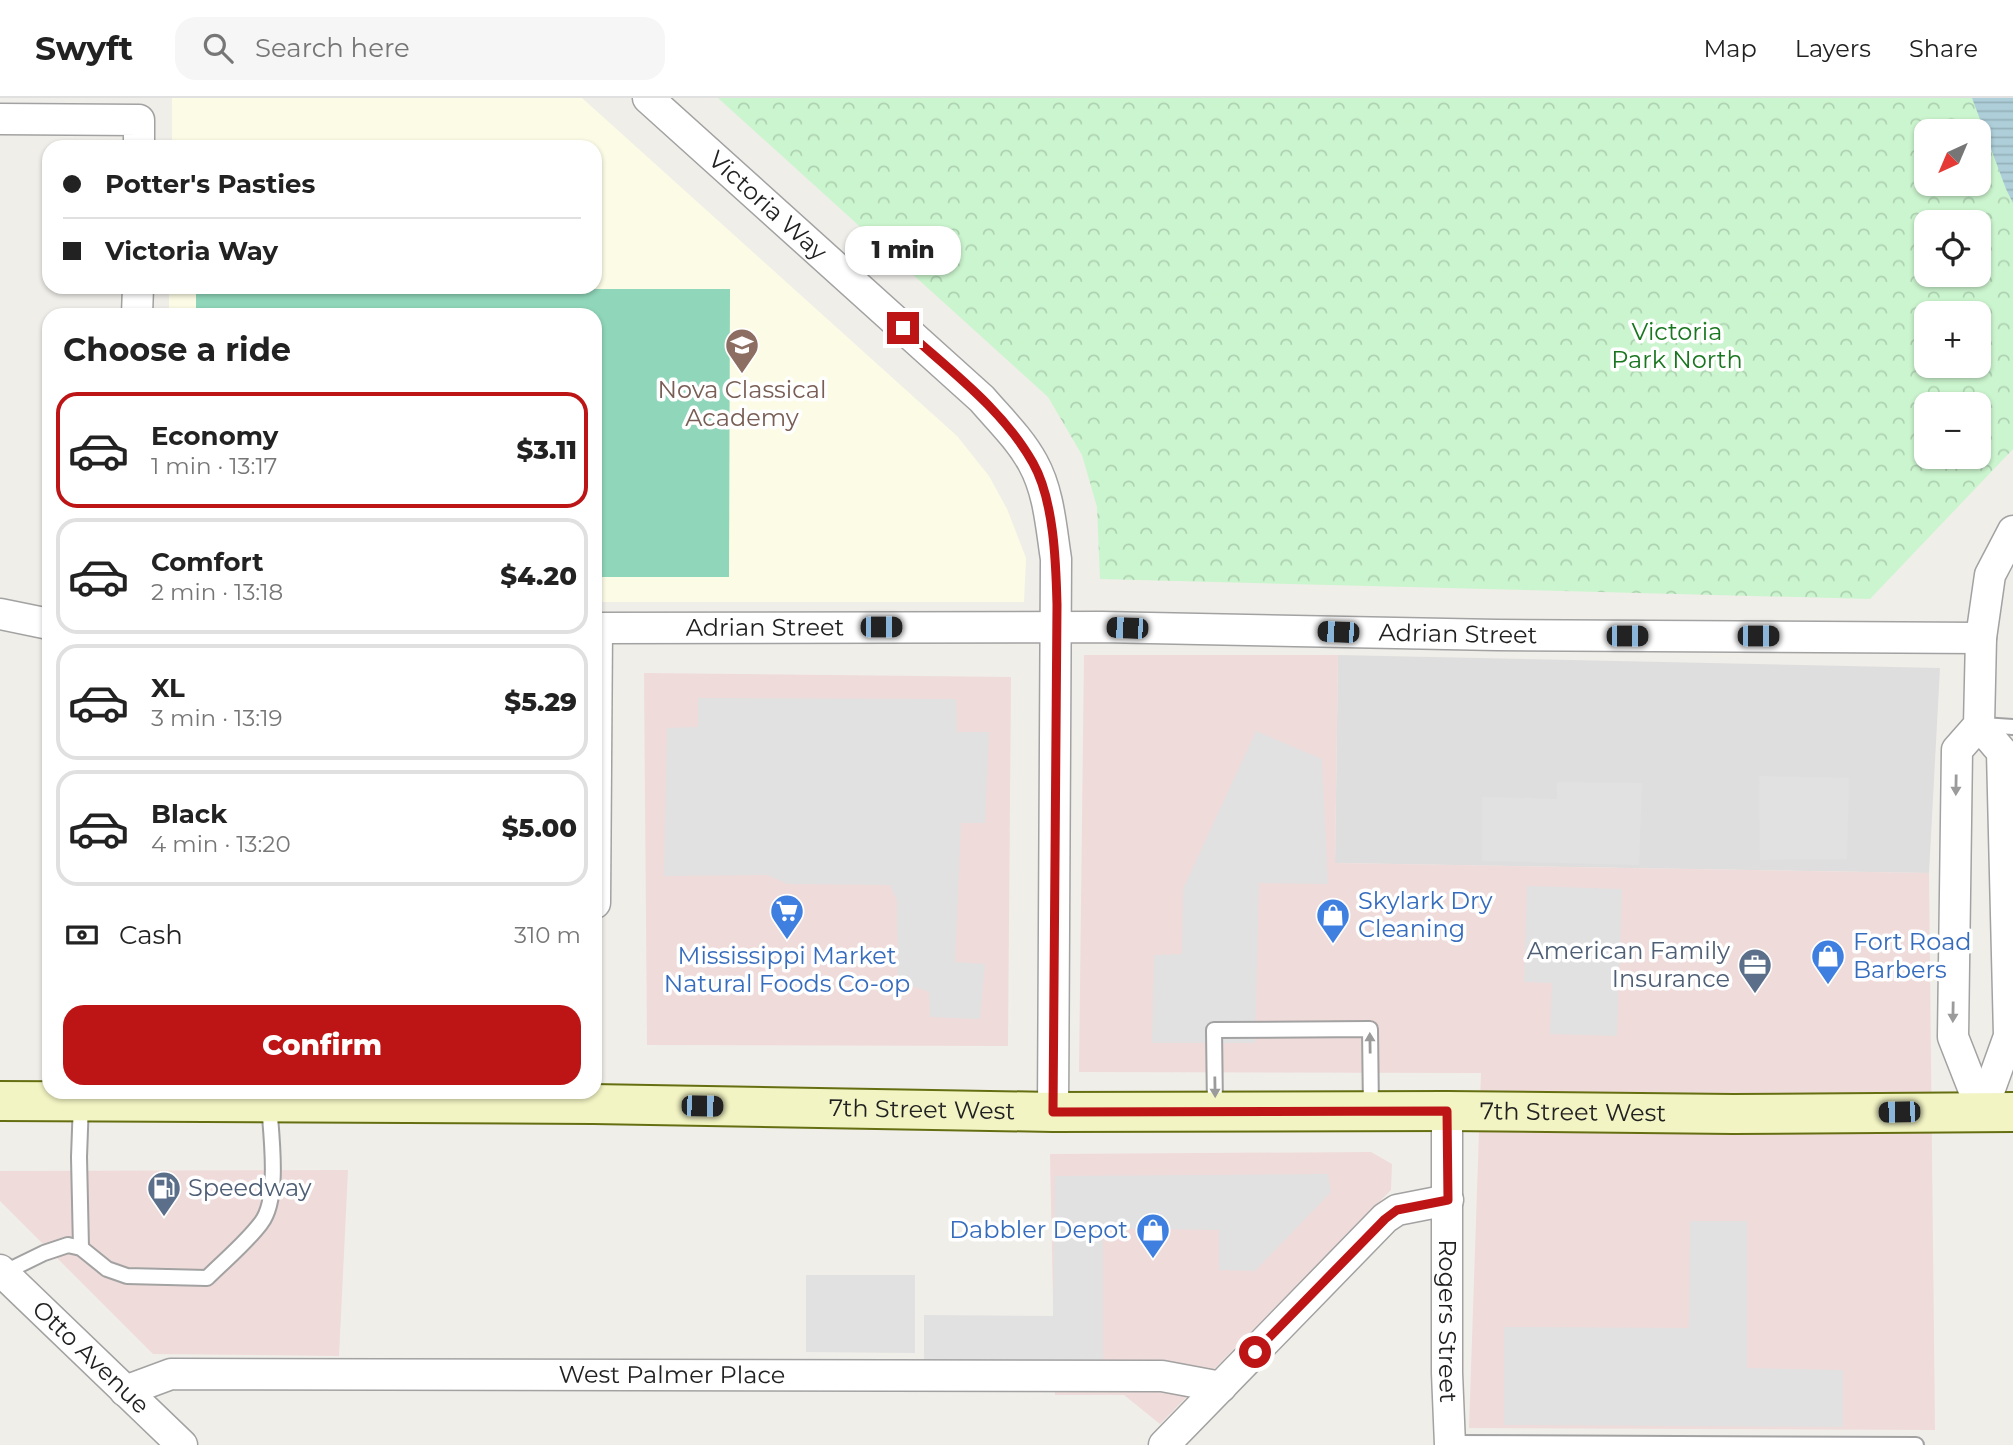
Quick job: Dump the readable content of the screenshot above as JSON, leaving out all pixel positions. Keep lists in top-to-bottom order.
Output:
{
  "streets": {
    "main road": ["7th Street West"],
    "street": [
      "Victoria Way",
      "Adrian Street",
      "Rogers Street",
      "Otto Avenue",
      "West Palmer Place"
    ]
  },
  "crossings": [
    ["Victoria Way", "Adrian Street"],
    ["Victoria Way", "7th Street West"],
    ["7th Street West", "Rogers Street"],
    ["Otto Avenue", "West Palmer Place"]
  ],
  "parks": ["Victoria Park North"],
  "places": {
    "school or university": ["Nova Classical Academy"],
    "supermarket": ["Mississippi Market Natural Foods Co-op"],
    "shop": ["Skylark Dry Cleaning", "Fort Road Barbers", "Dabbler Depot"],
    "office": ["American Family Insurance"],
    "fuel station": ["Speedway"]
  },
  "north": "bottom left",
  "page": {
    "header": "Swyft",
    "search": "Search here",
    "nav": ["Map", "Layers", "Share"],
    "map_buttons": ["+", "−"],
    "banner": ["Potter's Pasties", "Victoria Way"],
    "bubble": "1 min",
    "heading": "Choose a ride",
    "list": [
      {
        "name": "Economy",
        "note": "1 min · 13:17",
        "value": "$3.11"
      },
      {
        "name": "Comfort",
        "note": "2 min · 13:18",
        "value": "$4.20"
      },
      {
        "name": "XL",
        "note": "3 min · 13:19",
        "value": "$5.29"
      },
      {
        "name": "Black",
        "note": "4 min · 13:20",
        "value": "$5.00"
      }
    ],
    "pay": ["Cash", "310 m"],
    "buttons": "Confirm"
  }
}
